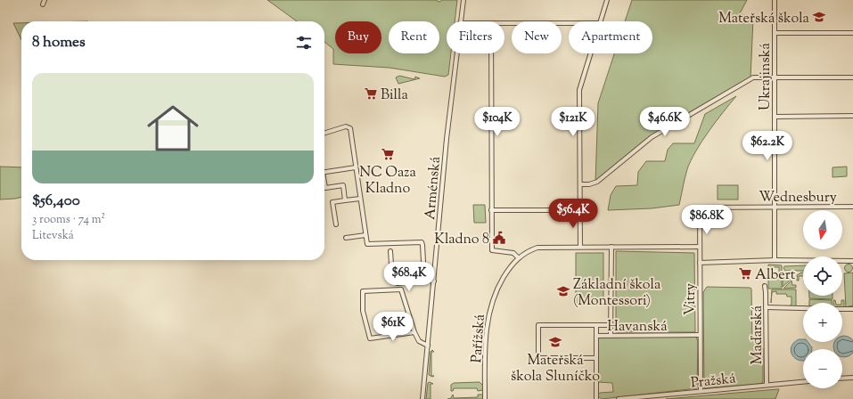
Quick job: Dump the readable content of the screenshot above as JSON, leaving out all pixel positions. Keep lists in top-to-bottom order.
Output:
{
  "streets": {
    "street": [
      "Ukrajinská",
      "Arménská",
      "Wednesbury",
      "Vitry",
      "Havanská",
      "Maďarská",
      "Pařížská",
      "Pražská"
    ]
  },
  "crossings": [
    ["Ukrajinská", "Wednesbury"],
    ["Wednesbury", "Vitry"],
    ["Vitry", "Havanská"],
    ["Vitry", "Pařížská"],
    ["Vitry", "Pražská"],
    ["Maďarská", "Pražská"]
  ],
  "places": {
    "school or university": ["Mateřská škola", "Základní škola (Montessori)", "Mateřská škola Sluníčko"],
    "supermarket": ["Billa", "NC Oaza Kladno", "Albert"],
    "public building": ["Kladno 8"]
  },
  "north": "bottom",
  "page": {
    "chip": [
      "Buy",
      "Rent",
      "Filters",
      "New",
      "Apartment"
    ],
    "heading": "8 homes",
    "list": [
      {
        "name": "$56,400",
        "note": "3 rooms · 74 m² · Litevská"
      }
    ],
    "price": [
      "$104K",
      "$121K",
      "$46.6K",
      "$62.2K",
      "$56.4K",
      "$86.8K",
      "$68.4K",
      "$61K"
    ],
    "map_buttons": ["+", "−"]
  }
}
